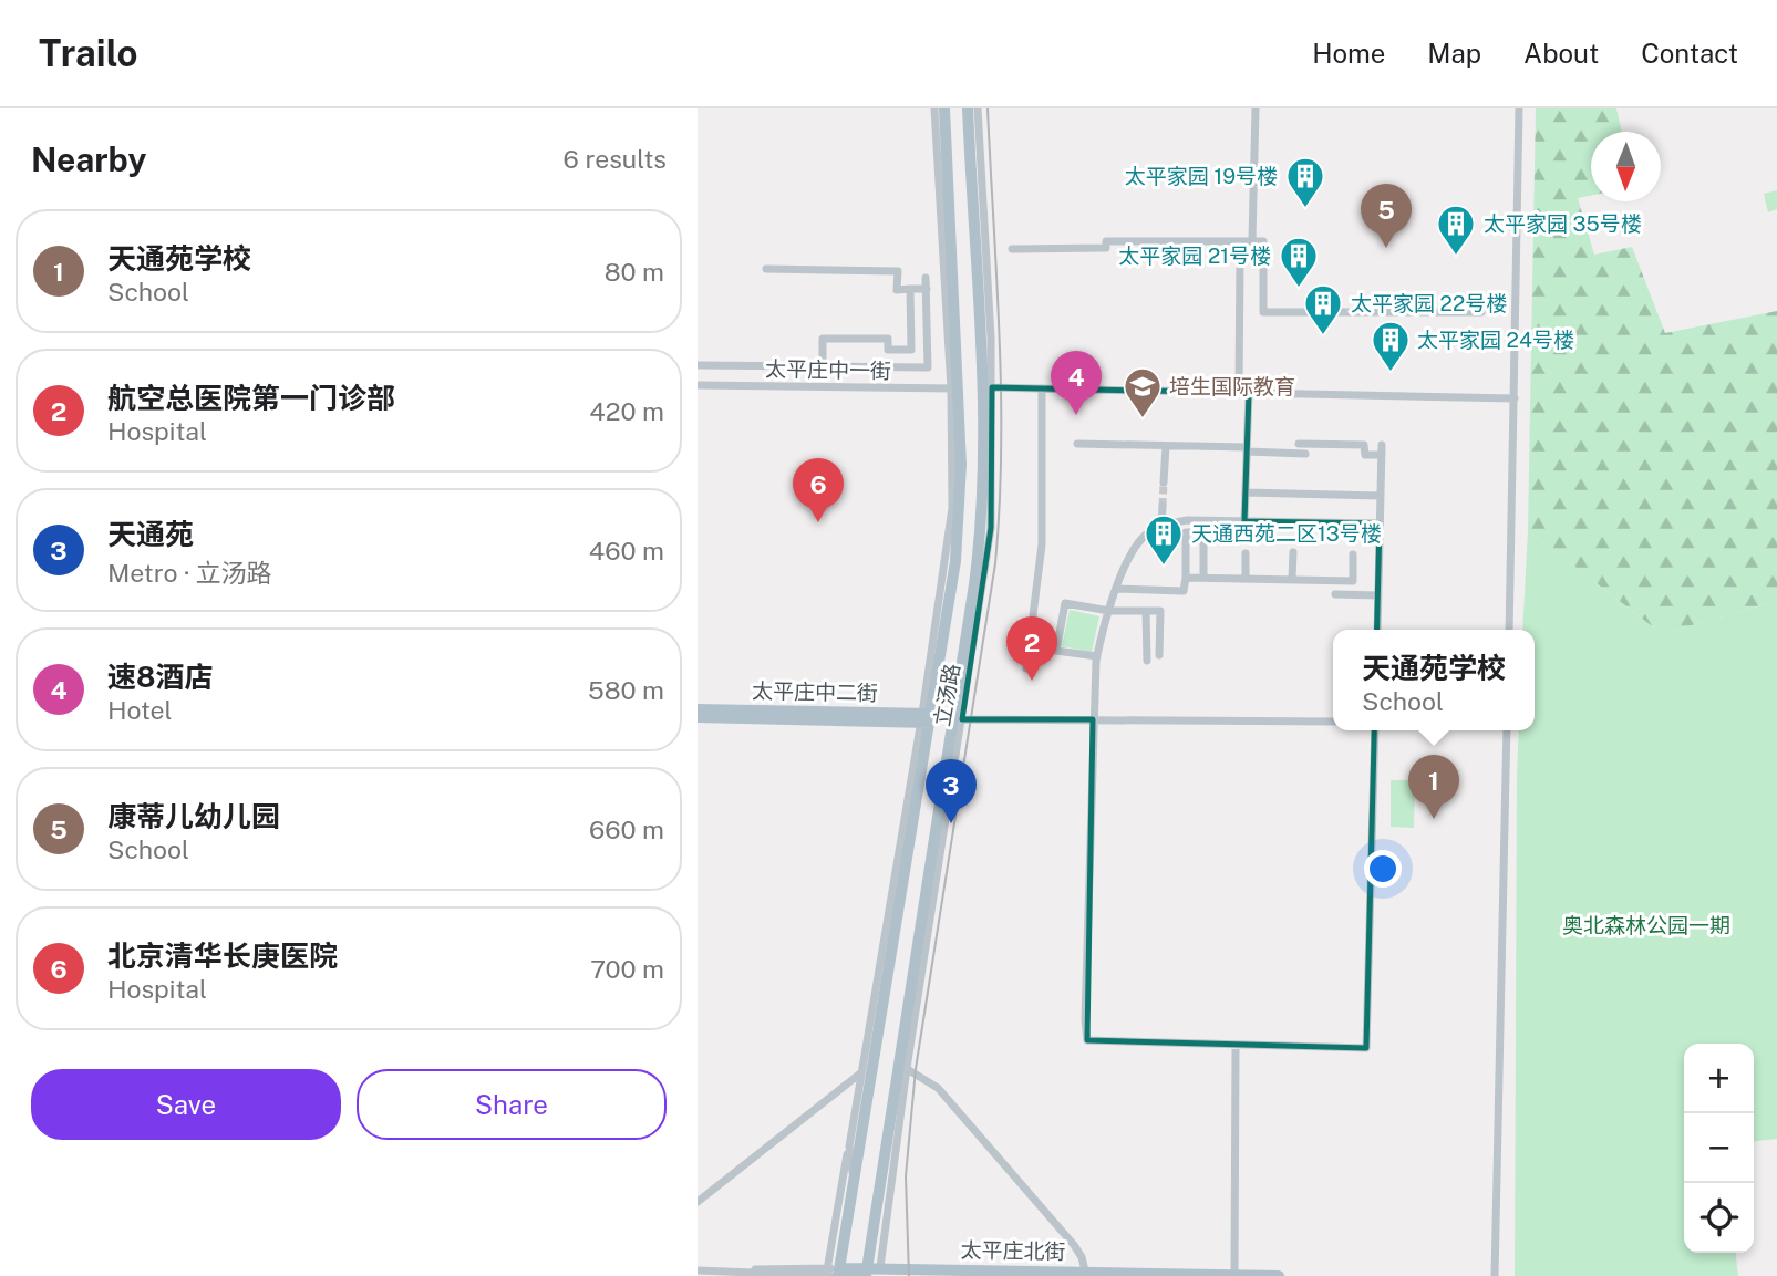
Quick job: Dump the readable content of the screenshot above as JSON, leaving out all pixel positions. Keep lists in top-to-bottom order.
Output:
{
  "streets": {
    "main road": ["太平庄中二街", "立汤路", "太平庄北街"],
    "street": ["太平庄中一街"]
  },
  "crossings": [
    ["太平庄中一街", "立汤路"],
    ["太平庄中二街", "立汤路"],
    ["立汤路", "太平庄北街"]
  ],
  "parks": ["奥北森林公园一期"],
  "places": {
    "building": [
      "太平家园 19号楼",
      "太平家园 35号楼",
      "太平家园 21号楼",
      "太平家园 22号楼",
      "太平家园 24号楼",
      "天通西苑二区13号楼"
    ],
    "school or university": ["培生国际教育"]
  },
  "north": "bottom",
  "page": {
    "header": "Trailo",
    "nav": [
      "Home",
      "Map",
      "About",
      "Contact"
    ],
    "heading": ["Nearby", "6 results"],
    "pins": [
      "5",
      "4",
      "6",
      "2",
      "1",
      "3"
    ],
    "list": [
      {
        "mark": "1",
        "name": "天通苑学校",
        "note": "School",
        "value": "80 m"
      },
      {
        "mark": "2",
        "name": "航空总医院第一门诊部",
        "note": "Hospital",
        "value": "420 m"
      },
      {
        "mark": "3",
        "name": "天通苑",
        "note": "Metro · 立汤路",
        "value": "460 m"
      },
      {
        "mark": "4",
        "name": "速8酒店",
        "note": "Hotel",
        "value": "580 m"
      },
      {
        "mark": "5",
        "name": "康蒂儿幼儿园",
        "note": "School",
        "value": "660 m"
      },
      {
        "mark": "6",
        "name": "北京清华长庚医院",
        "note": "Hospital",
        "value": "700 m"
      }
    ],
    "popup": ["天通苑学校", "School"],
    "map_buttons": ["+", "−"],
    "buttons": ["Save", "Share"]
  }
}
